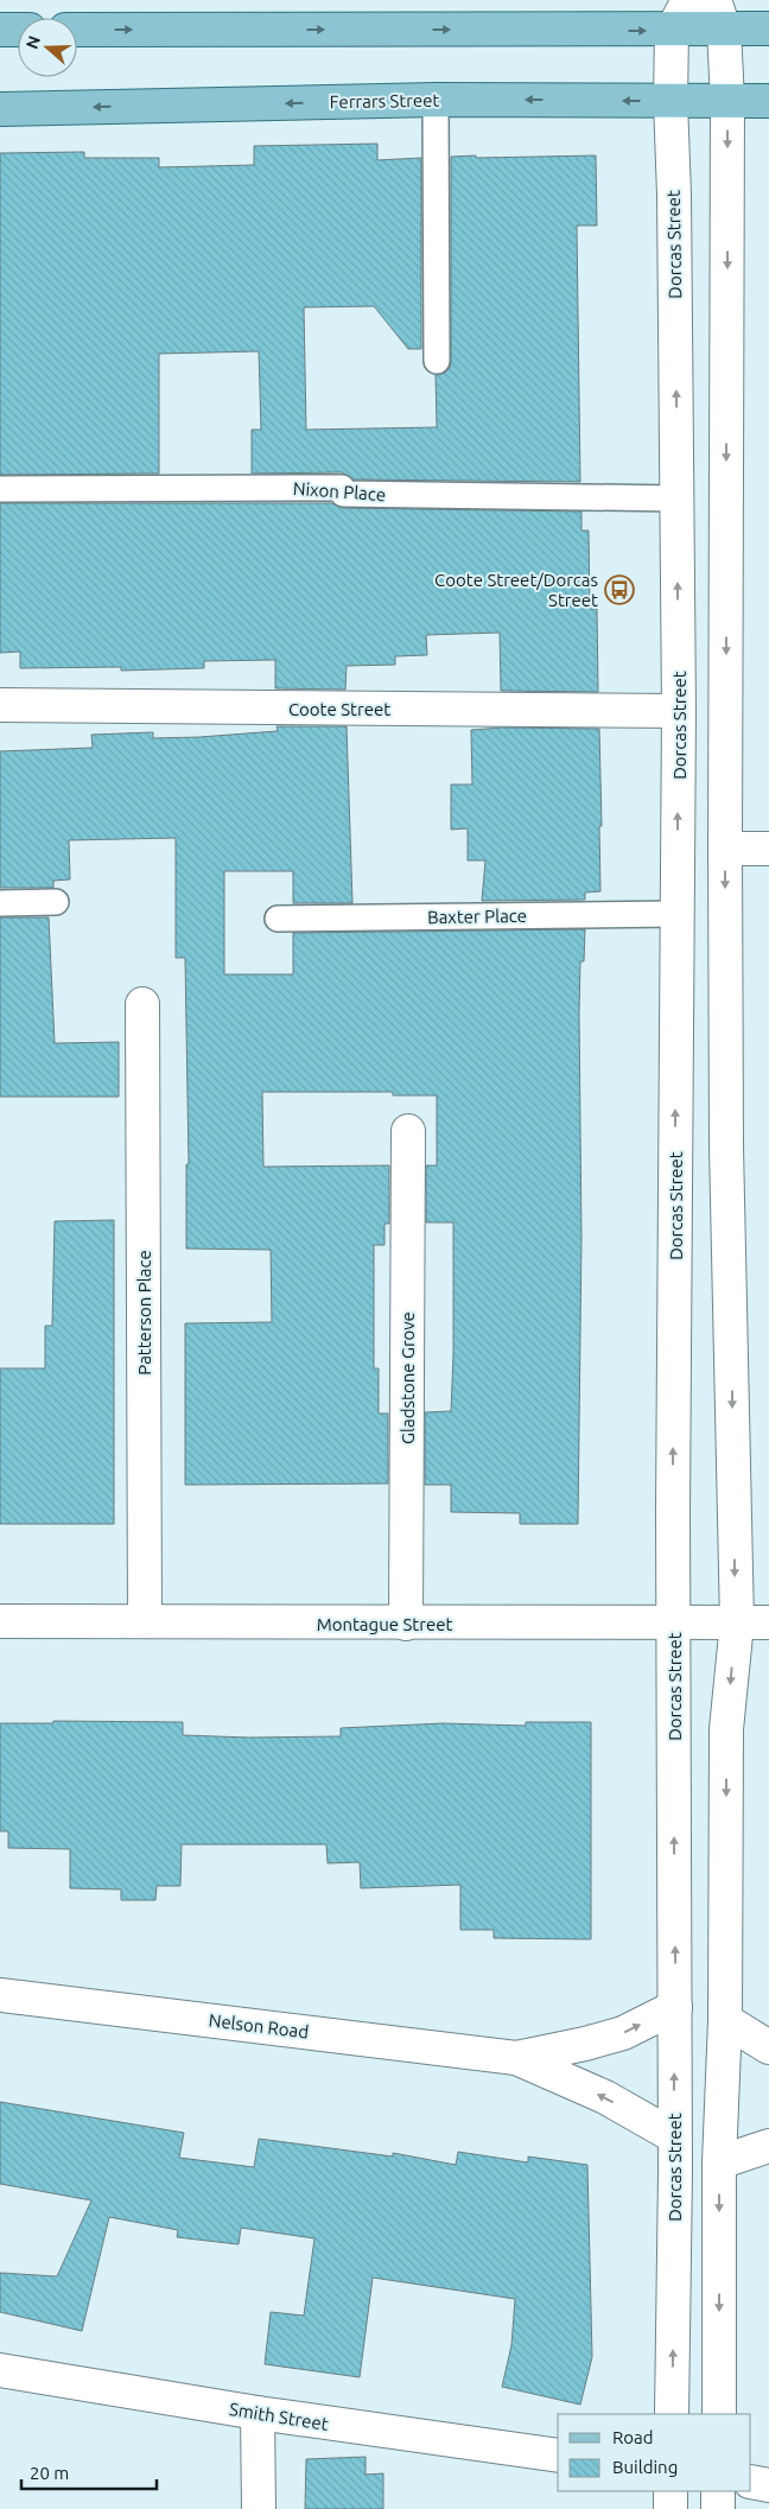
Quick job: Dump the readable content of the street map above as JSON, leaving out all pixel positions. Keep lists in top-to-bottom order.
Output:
{
  "streets": {
    "main road": ["Ferrars Street"],
    "street": [
      "Dorcas Street",
      "Coote Street",
      "Patterson Place",
      "Gladstone Grove",
      "Montague Street",
      "Nelson Road",
      "Smith Street"
    ],
    "lane": ["Nixon Place", "Baxter Place"]
  },
  "crossings": [
    ["Ferrars Street", "Dorcas Street"],
    ["Dorcas Street", "Nixon Place"],
    ["Dorcas Street", "Coote Street"],
    ["Dorcas Street", "Baxter Place"],
    ["Dorcas Street", "Montague Street"],
    ["Dorcas Street", "Nelson Road"],
    ["Patterson Place", "Montague Street"],
    ["Gladstone Grove", "Montague Street"]
  ],
  "places": {
    "bus stop": ["Coote Street/Dorcas Street"]
  },
  "legend": ["Road", "Building"],
  "scale_bar": "20 m",
  "north": "left"
}
